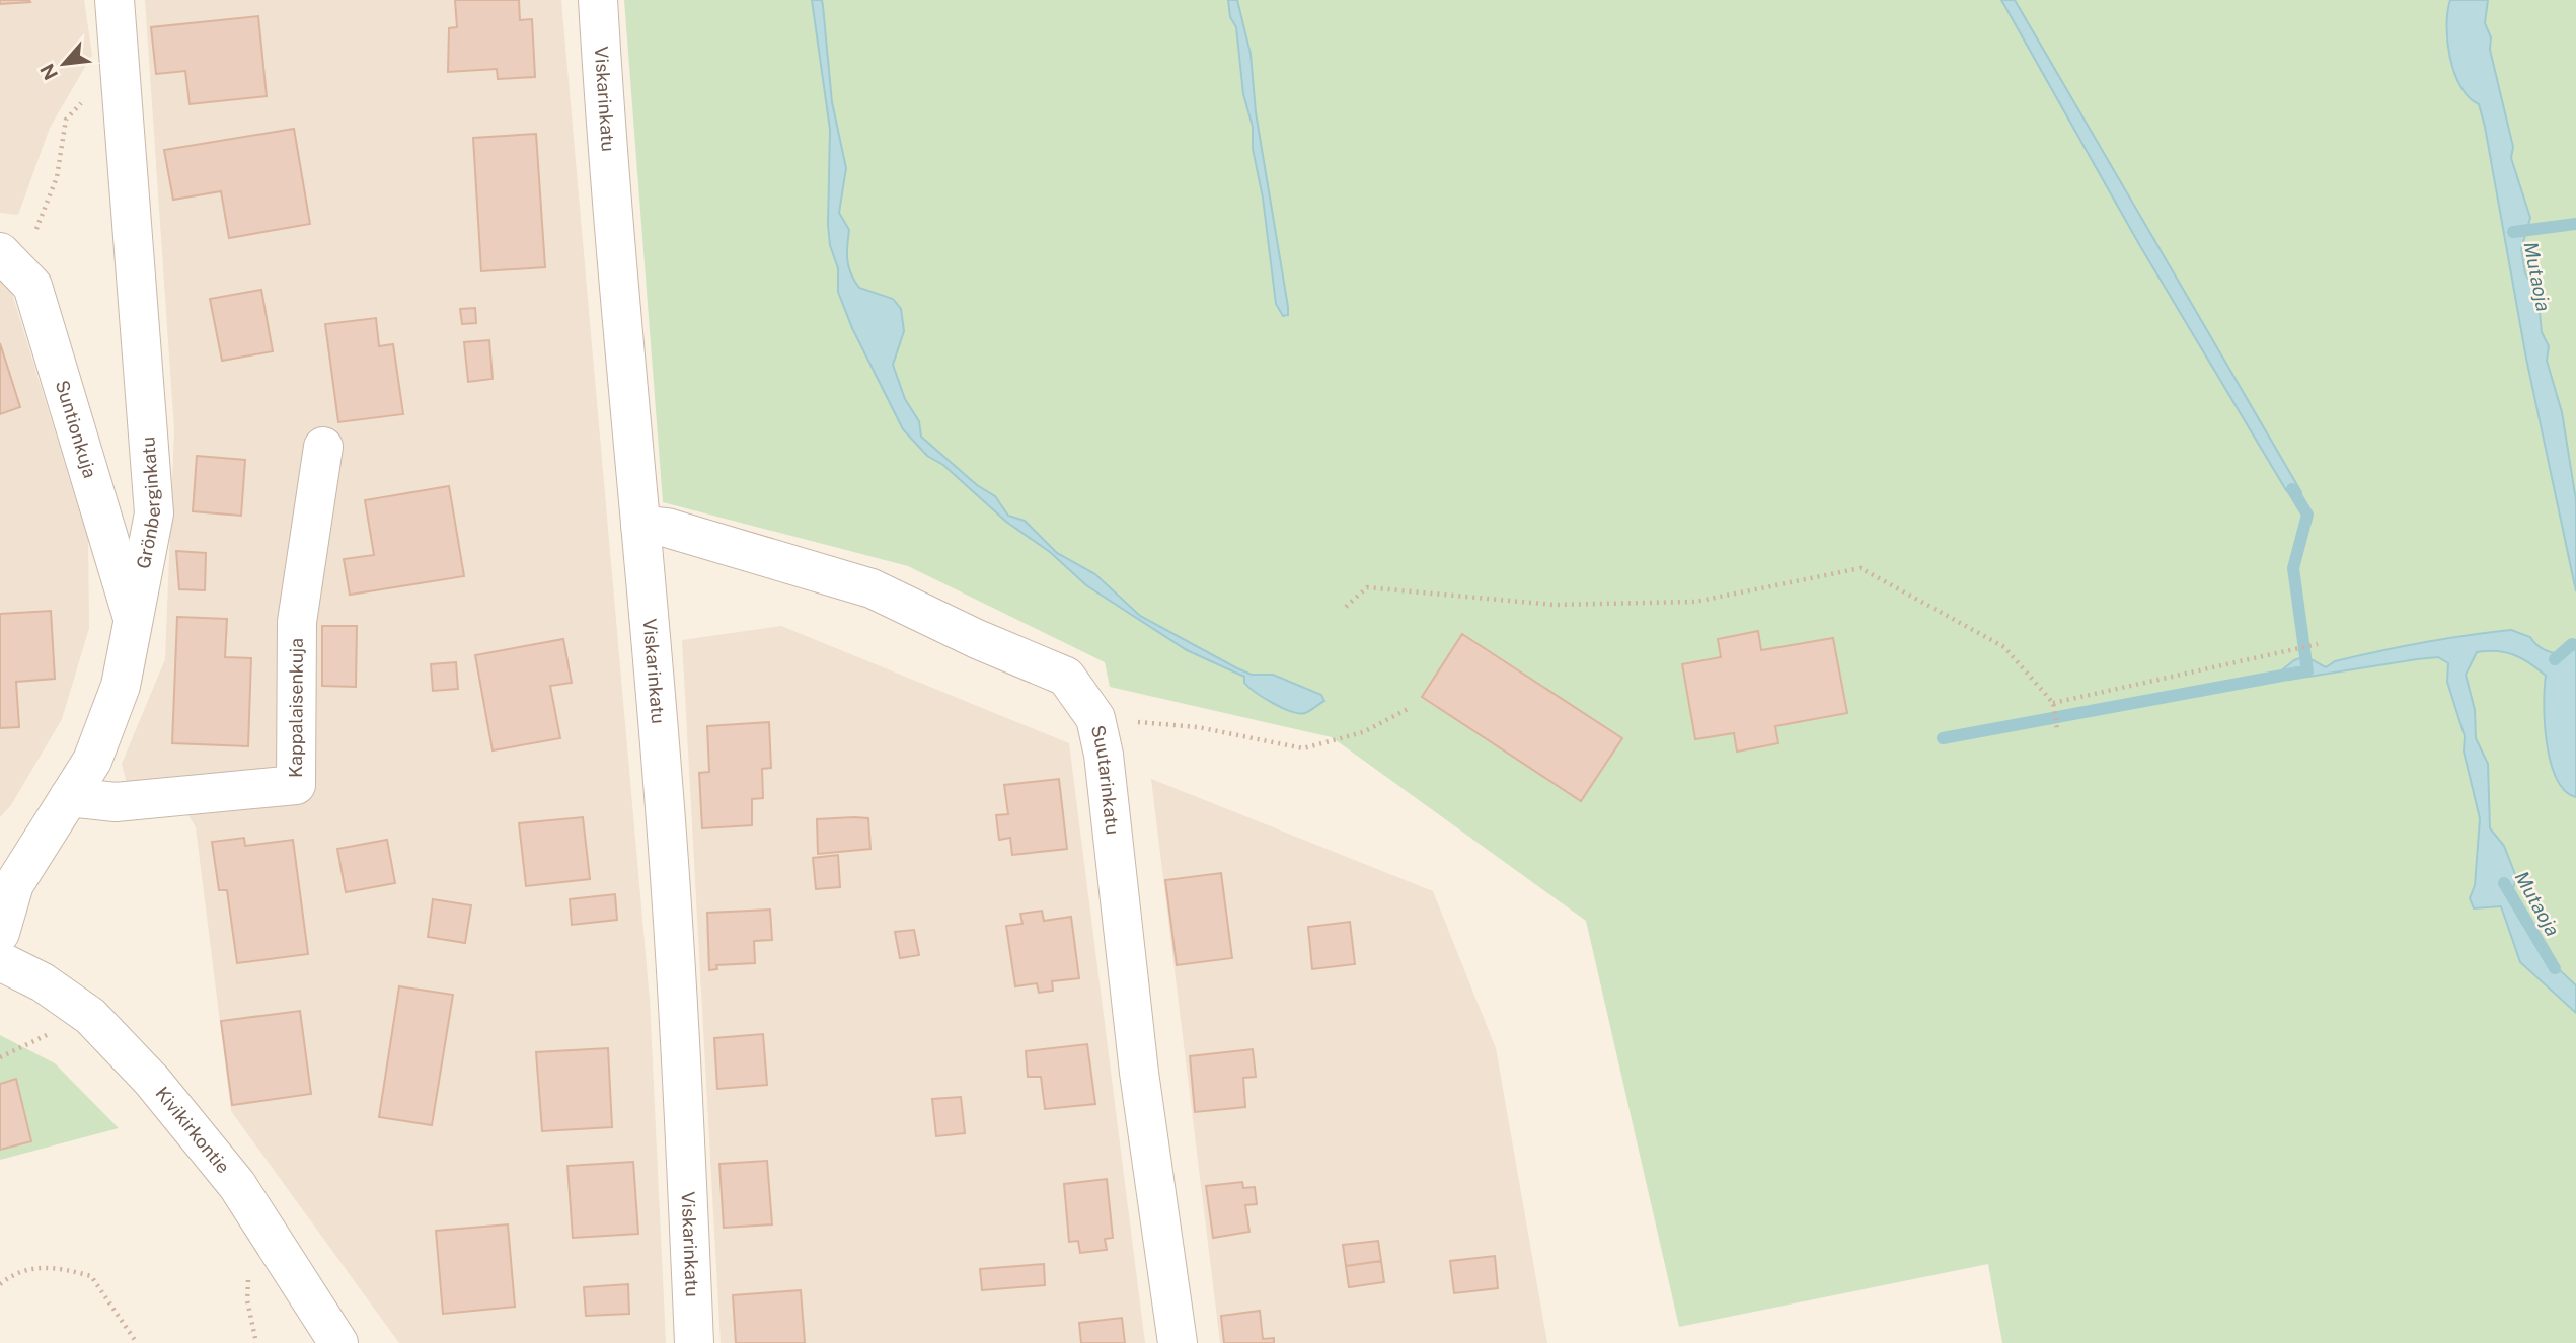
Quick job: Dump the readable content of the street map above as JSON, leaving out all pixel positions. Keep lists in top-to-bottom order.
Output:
{
  "streets": {
    "street": [
      "Viskarinkatu",
      "Suntionkuja",
      "Grönberginkatu",
      "Kappalaisenkuja",
      "Suutarinkatu",
      "Kivikirkontie"
    ]
  },
  "crossings": [
    ["Viskarinkatu", "Suutarinkatu"],
    ["Suntionkuja", "Grönberginkatu"],
    ["Grönberginkatu", "Kappalaisenkuja"]
  ],
  "water": ["Mutaoja"],
  "north": "bottom left"
}
